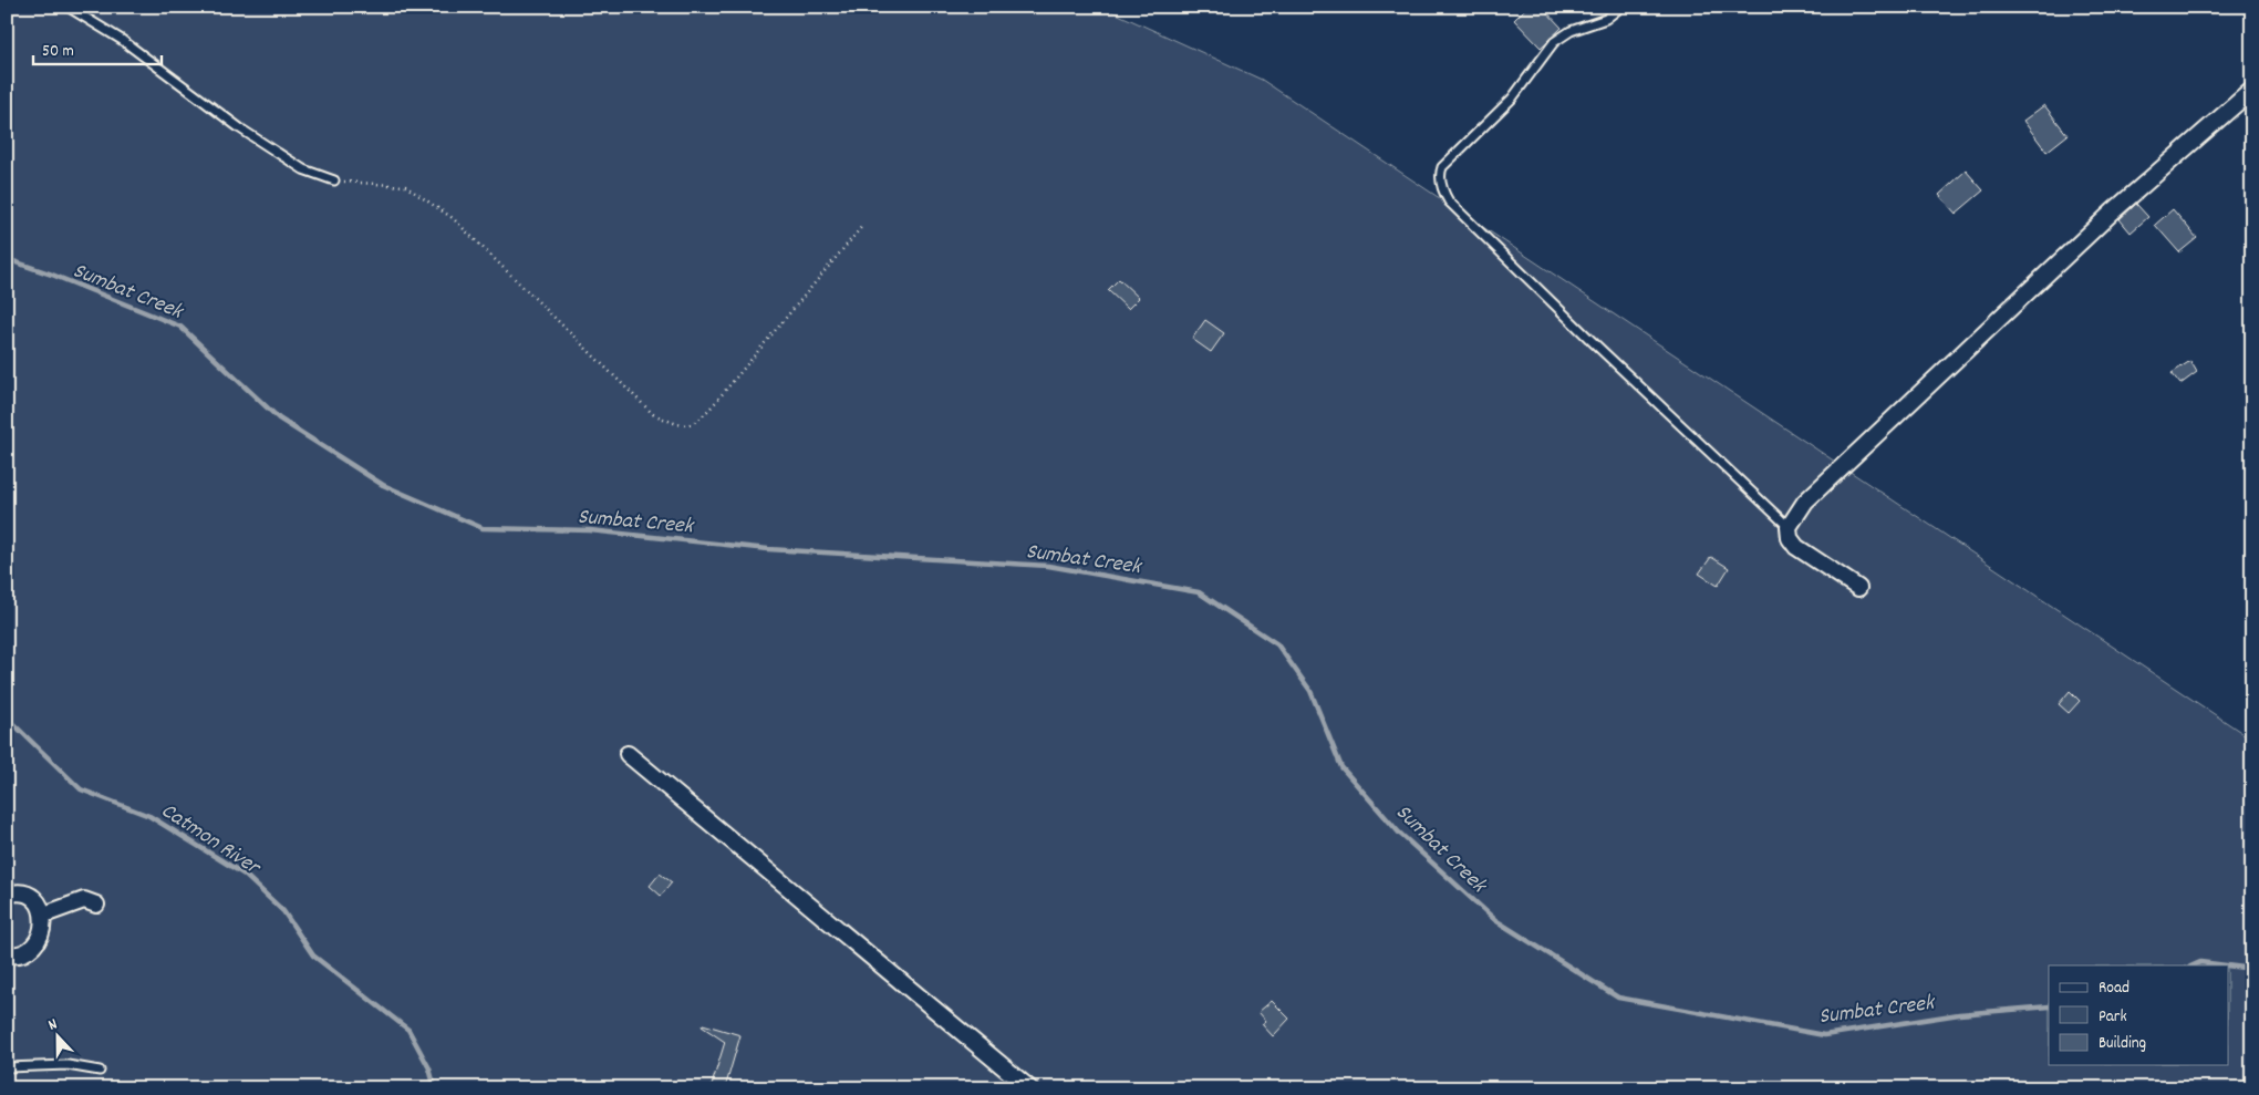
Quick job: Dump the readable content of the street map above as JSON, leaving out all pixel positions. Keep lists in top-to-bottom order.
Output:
{
  "water": ["Sumbat Creek", "Catmon River"],
  "legend": ["Road", "Park", "Building"],
  "scale_bar": "50 m",
  "north": "top"
}
